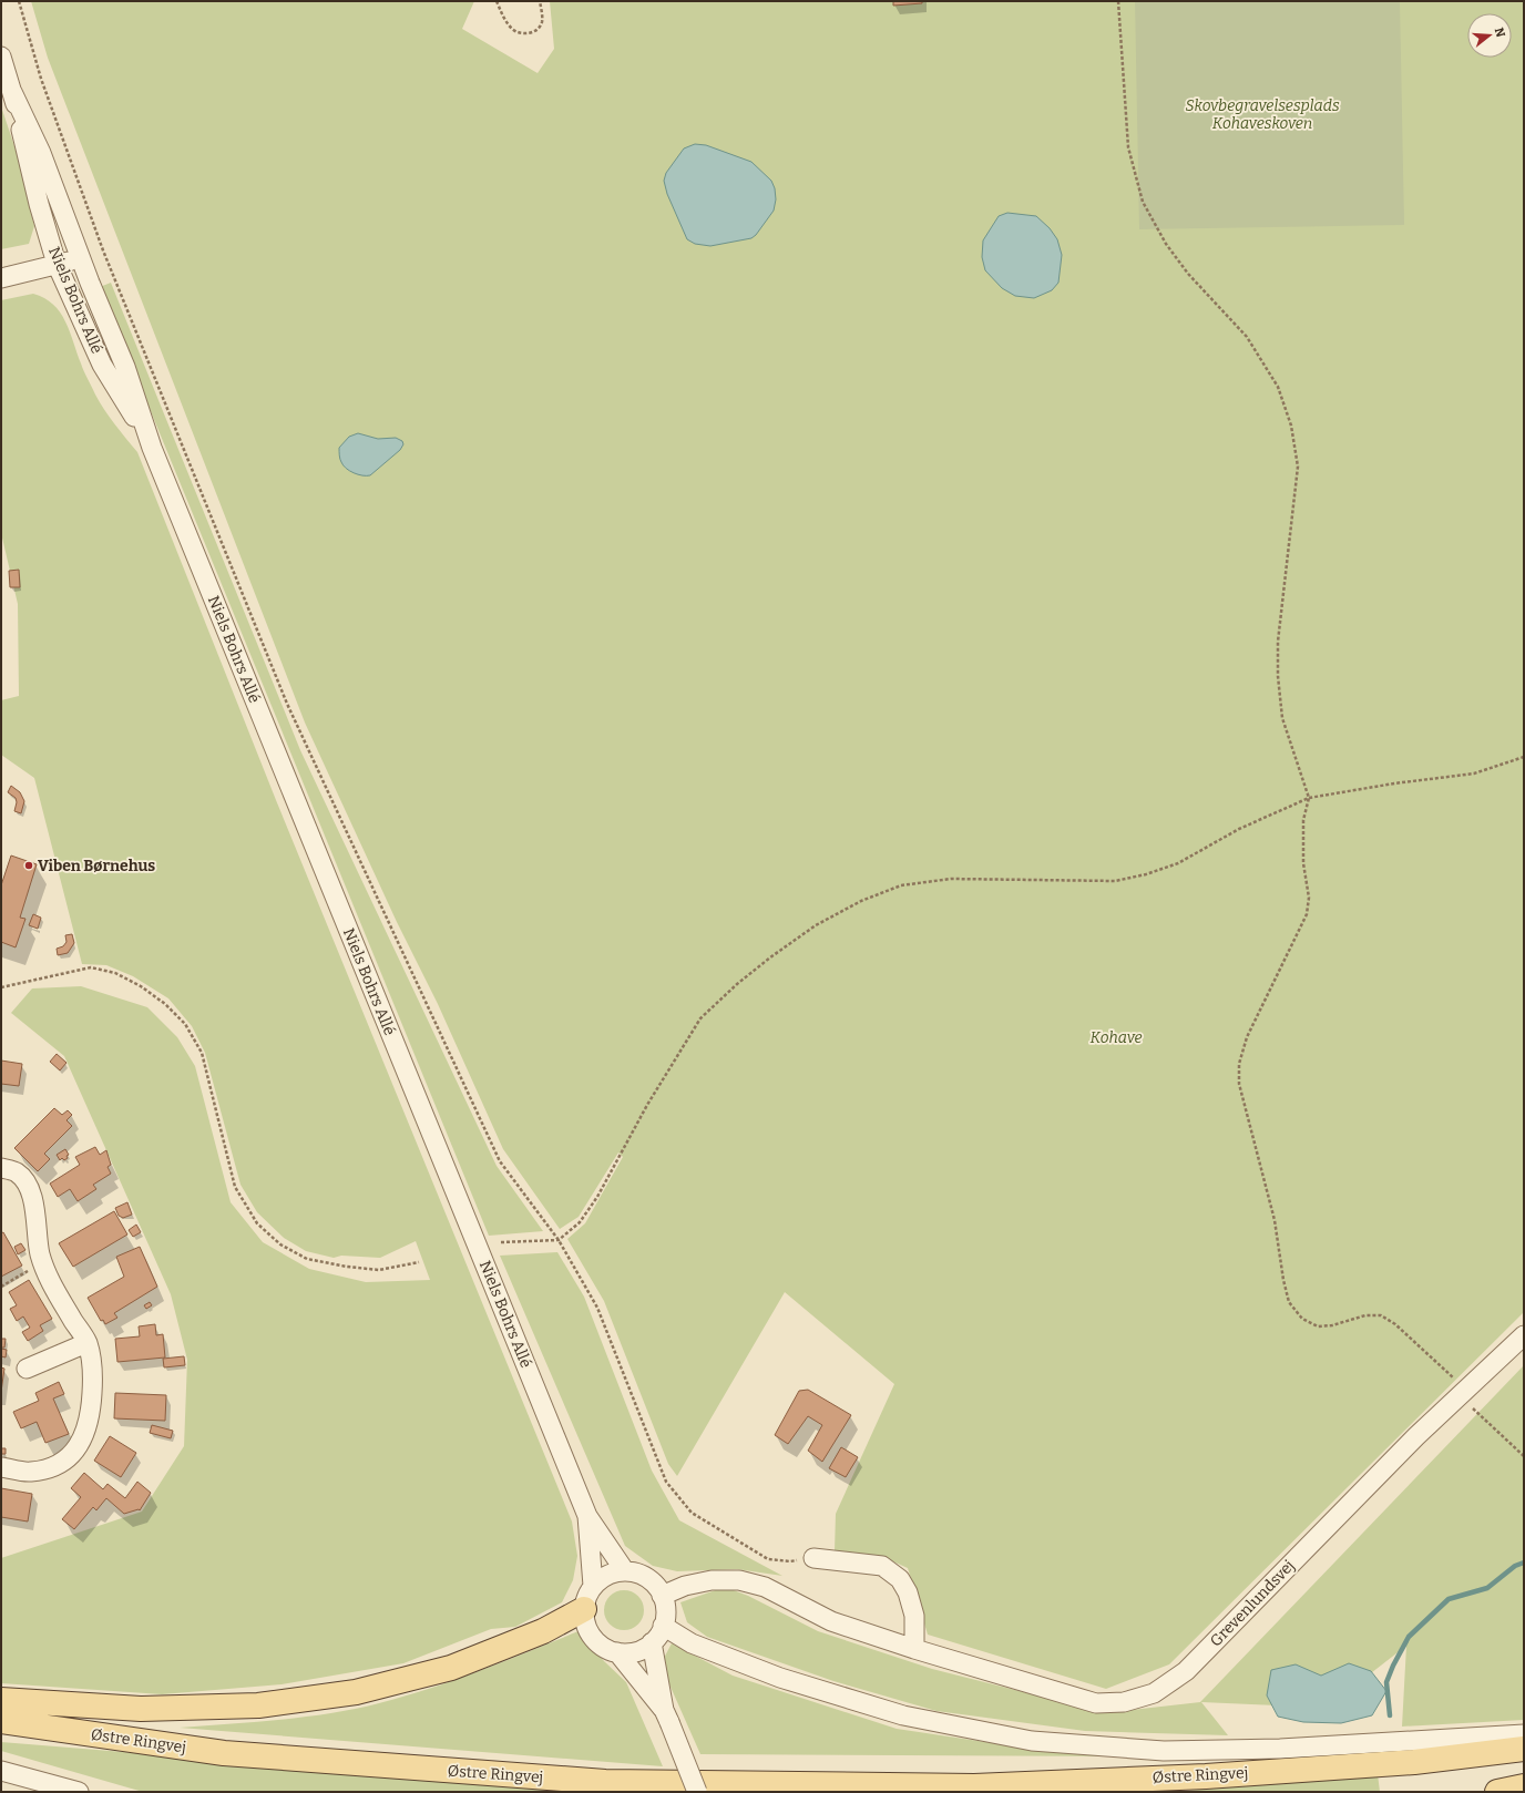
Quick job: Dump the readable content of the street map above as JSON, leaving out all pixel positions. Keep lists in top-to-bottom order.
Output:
{
  "streets": {
    "main road": ["Østre Ringvej"],
    "street": ["Niels Bohrs Allé", "Grevenlundsvej"]
  },
  "crossings": [
    ["Niels Bohrs Allé", "Grevenlundsvej"]
  ],
  "parks": ["Skovbegravelsesplads Kohaveskoven", "Kohave"],
  "places": ["Viben Børnehus"],
  "north": "right"
}
